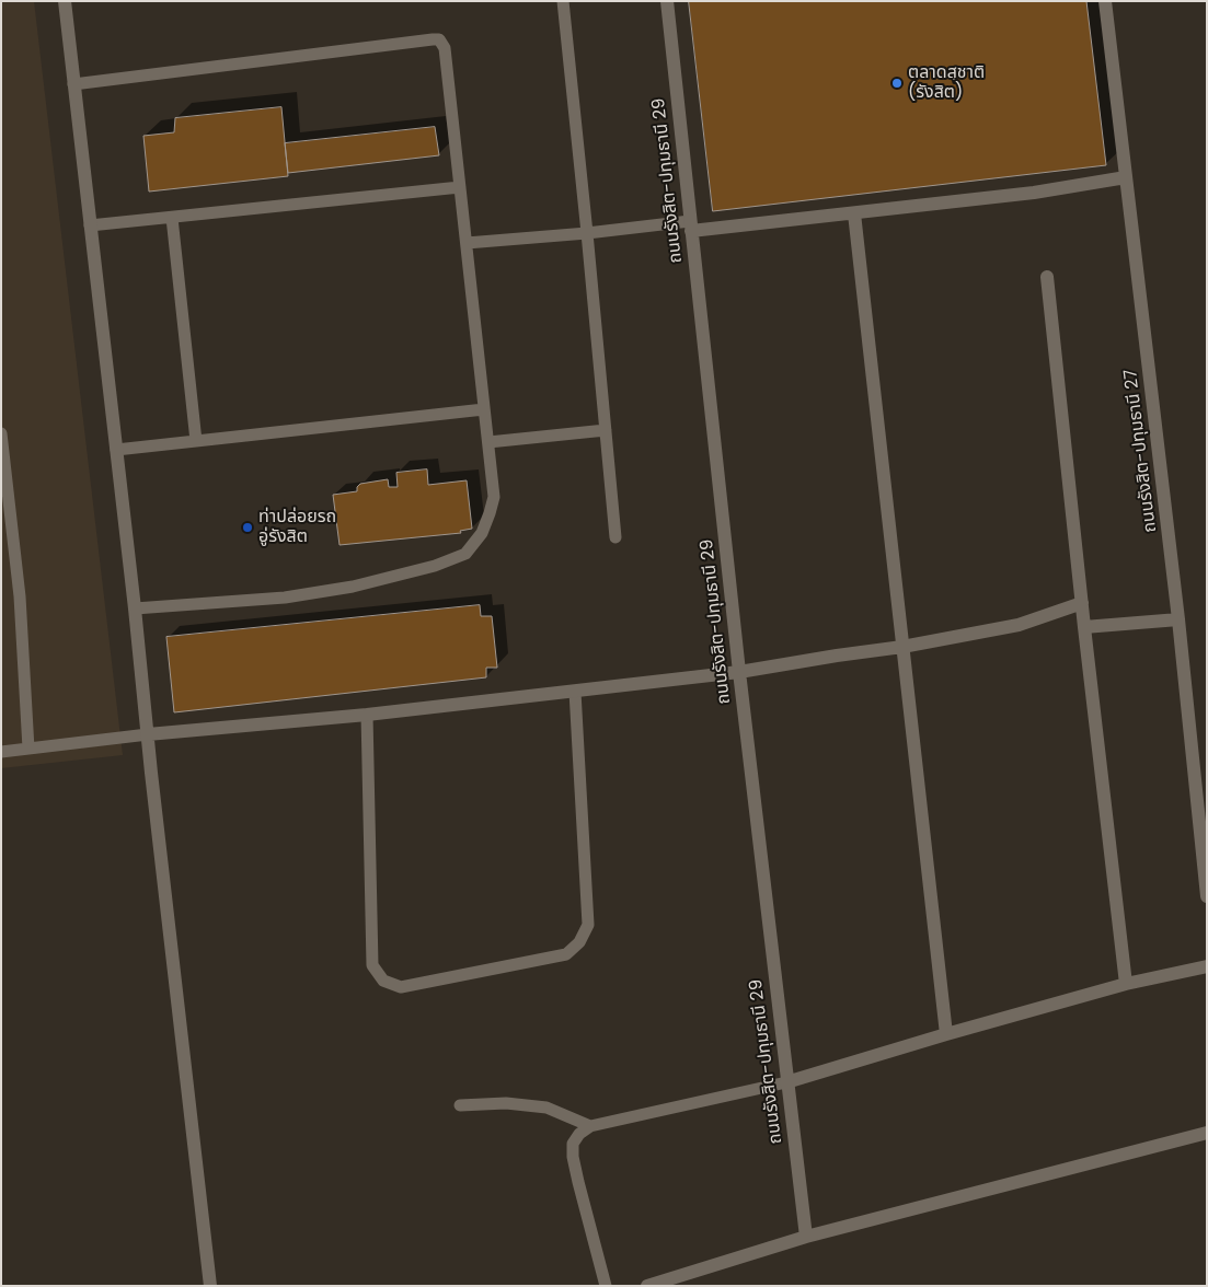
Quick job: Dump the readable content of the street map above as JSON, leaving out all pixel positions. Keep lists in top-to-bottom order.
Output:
{
  "streets": {
    "street": ["ถนนรังสิต-ปทุมธานี 29", "ถนนรังสิต-ปทุมธานี 27"]
  },
  "places": ["ตลาดสุชาติ (รังสิต)", "ท่าปล่อยรถ อู่รังสิต"]
}
